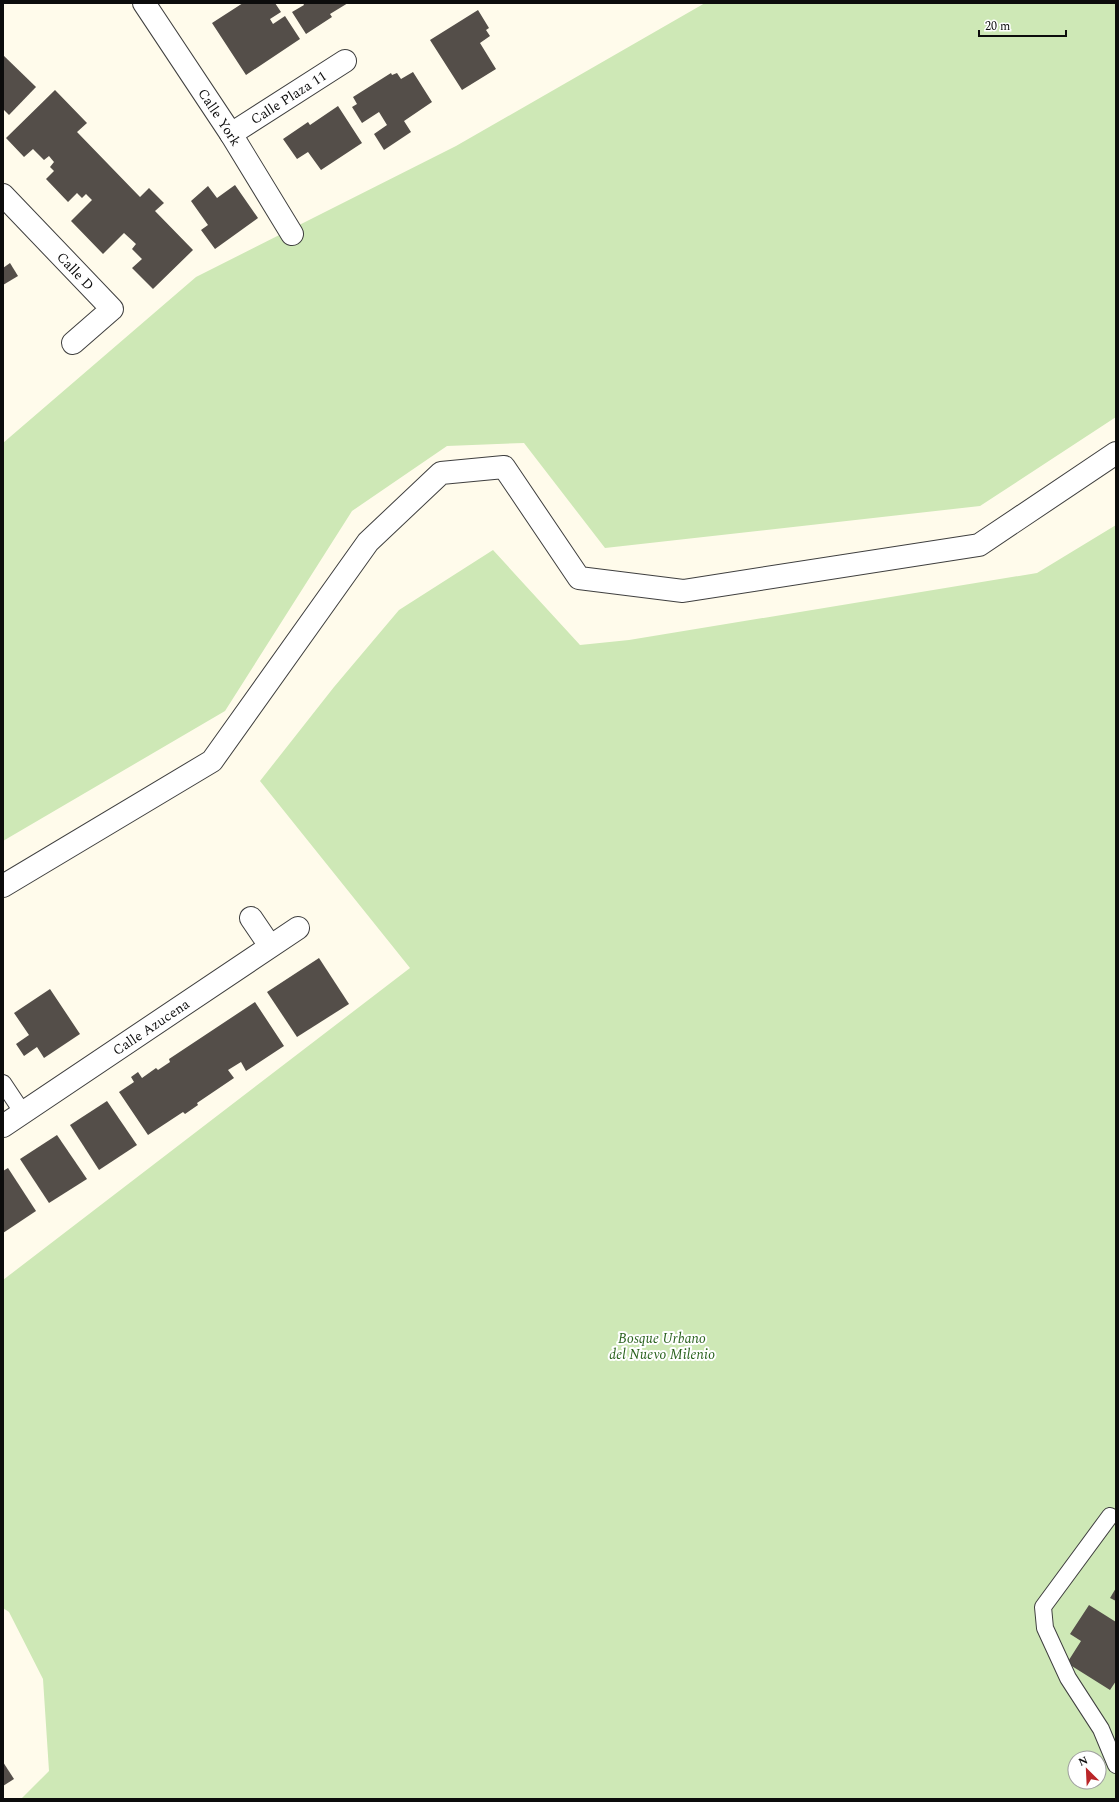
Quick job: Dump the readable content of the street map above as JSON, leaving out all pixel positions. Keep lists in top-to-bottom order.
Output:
{
  "streets": {
    "street": [
      "Calle Plaza 11",
      "Calle York",
      "Calle D",
      "Calle Azucena"
    ]
  },
  "crossings": [
    ["Calle Plaza 11", "Calle York"]
  ],
  "parks": ["Bosque Urbano del Nuevo Milenio"],
  "scale_bar": "20 m",
  "north": "top left"
}
